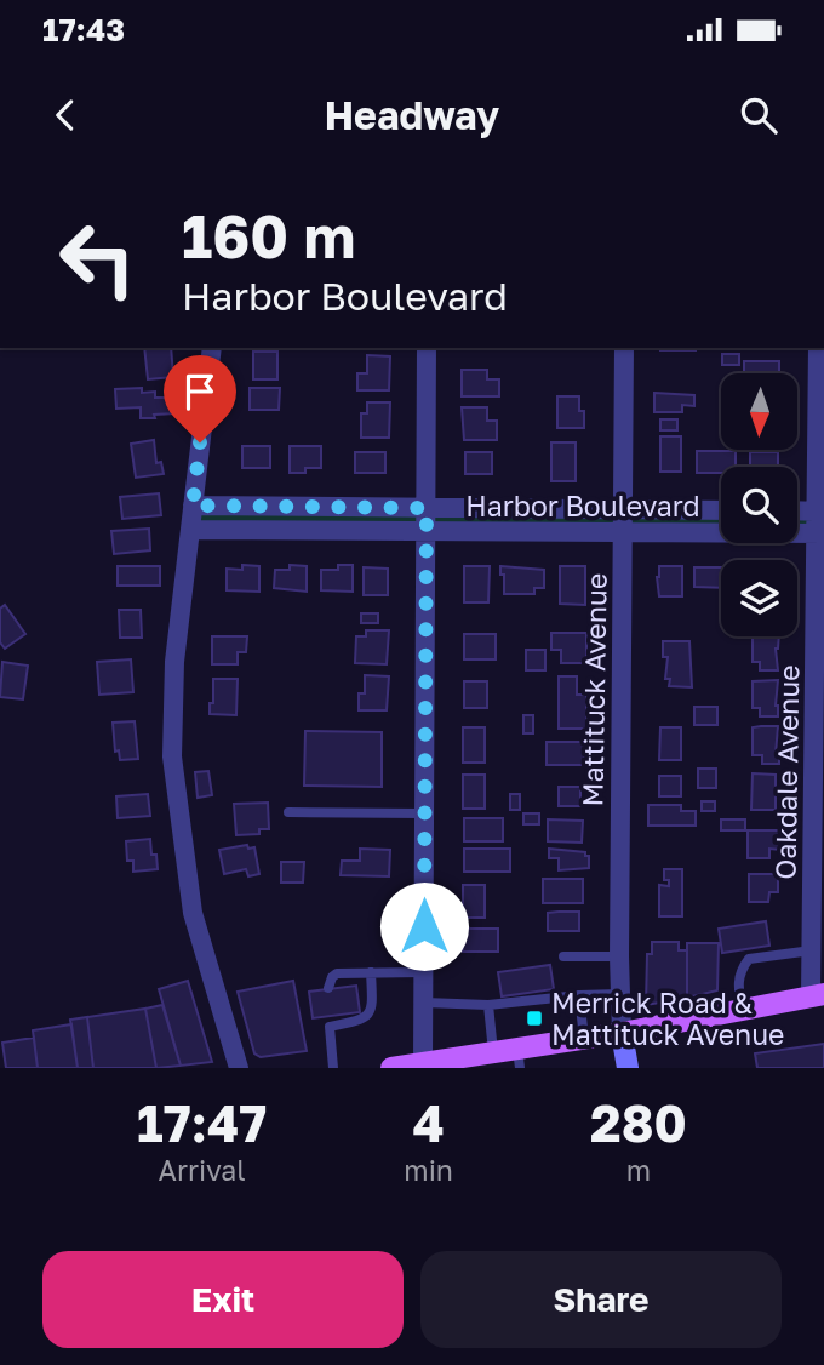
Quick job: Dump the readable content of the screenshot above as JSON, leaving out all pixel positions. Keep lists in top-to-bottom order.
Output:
{
  "streets": {
    "street": ["Harbor Boulevard", "Mattituck Avenue", "Oakdale Avenue"]
  },
  "crossings": [
    ["Harbor Boulevard", "Mattituck Avenue"],
    ["Harbor Boulevard", "Oakdale Avenue"]
  ],
  "places": {
    "transit": ["Merrick Road & Mattituck Avenue"]
  },
  "north": "bottom",
  "page": {
    "status": "17:43",
    "header": "Headway",
    "turn": ["160 m", "Harbor Boulevard"],
    "eta": [
      "17:47",
      "Arrival",
      "4",
      "min",
      "280",
      "m"
    ],
    "buttons": ["Exit", "Share"]
  }
}
